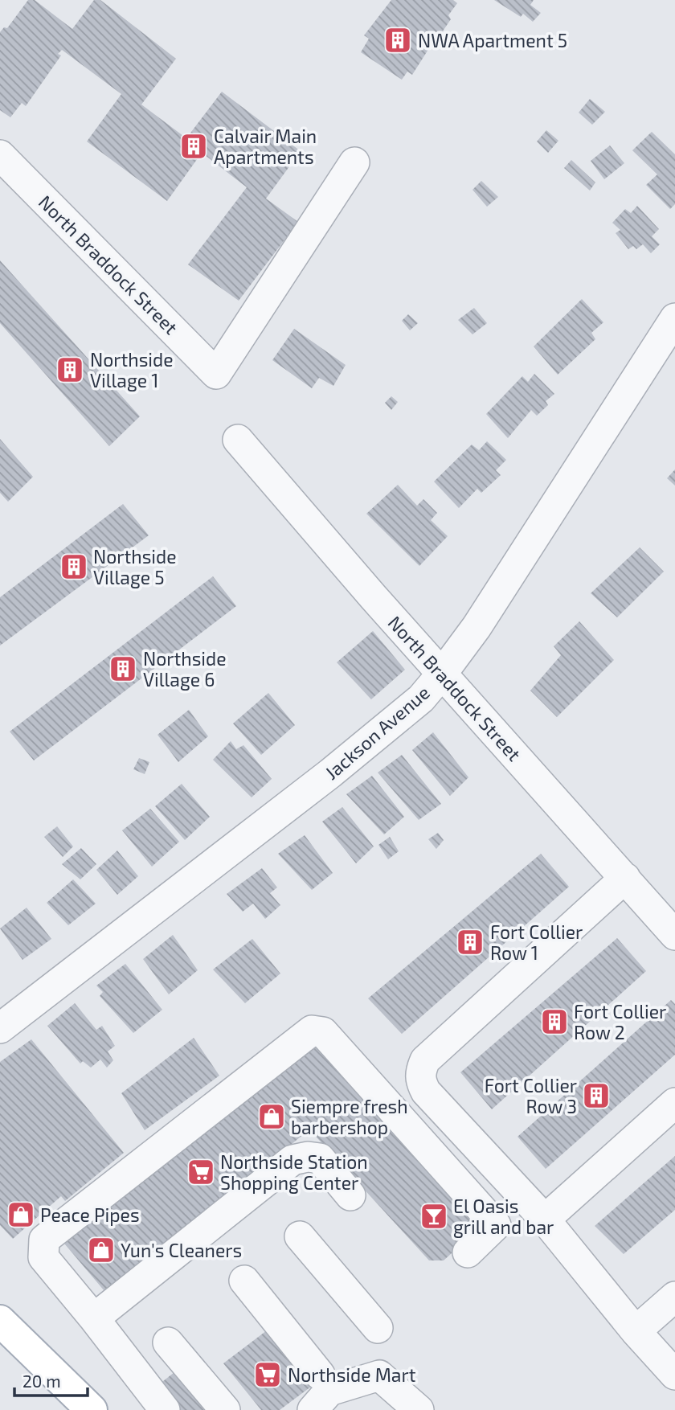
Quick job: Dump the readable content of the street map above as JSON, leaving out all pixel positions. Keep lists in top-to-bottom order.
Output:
{
  "streets": {
    "street": ["North Braddock Street", "Jackson Avenue"]
  },
  "crossings": [
    ["North Braddock Street", "Jackson Avenue"]
  ],
  "places": {
    "building": [
      "NWA Apartment 5",
      "Calvair Main Apartments",
      "Northside Village 1",
      "Northside Village 5",
      "Northside Village 6",
      "Fort Collier Row 1",
      "Fort Collier Row 2",
      "Fort Collier Row 3"
    ],
    "shop": ["Siempre fresh barbershop", "Peace Pipes", "Yun's Cleaners"],
    "supermarket": ["Northside Station Shopping Center", "Northside Mart"],
    "bar": ["El Oasis grill and bar"]
  },
  "scale_bar": "20 m"
}
